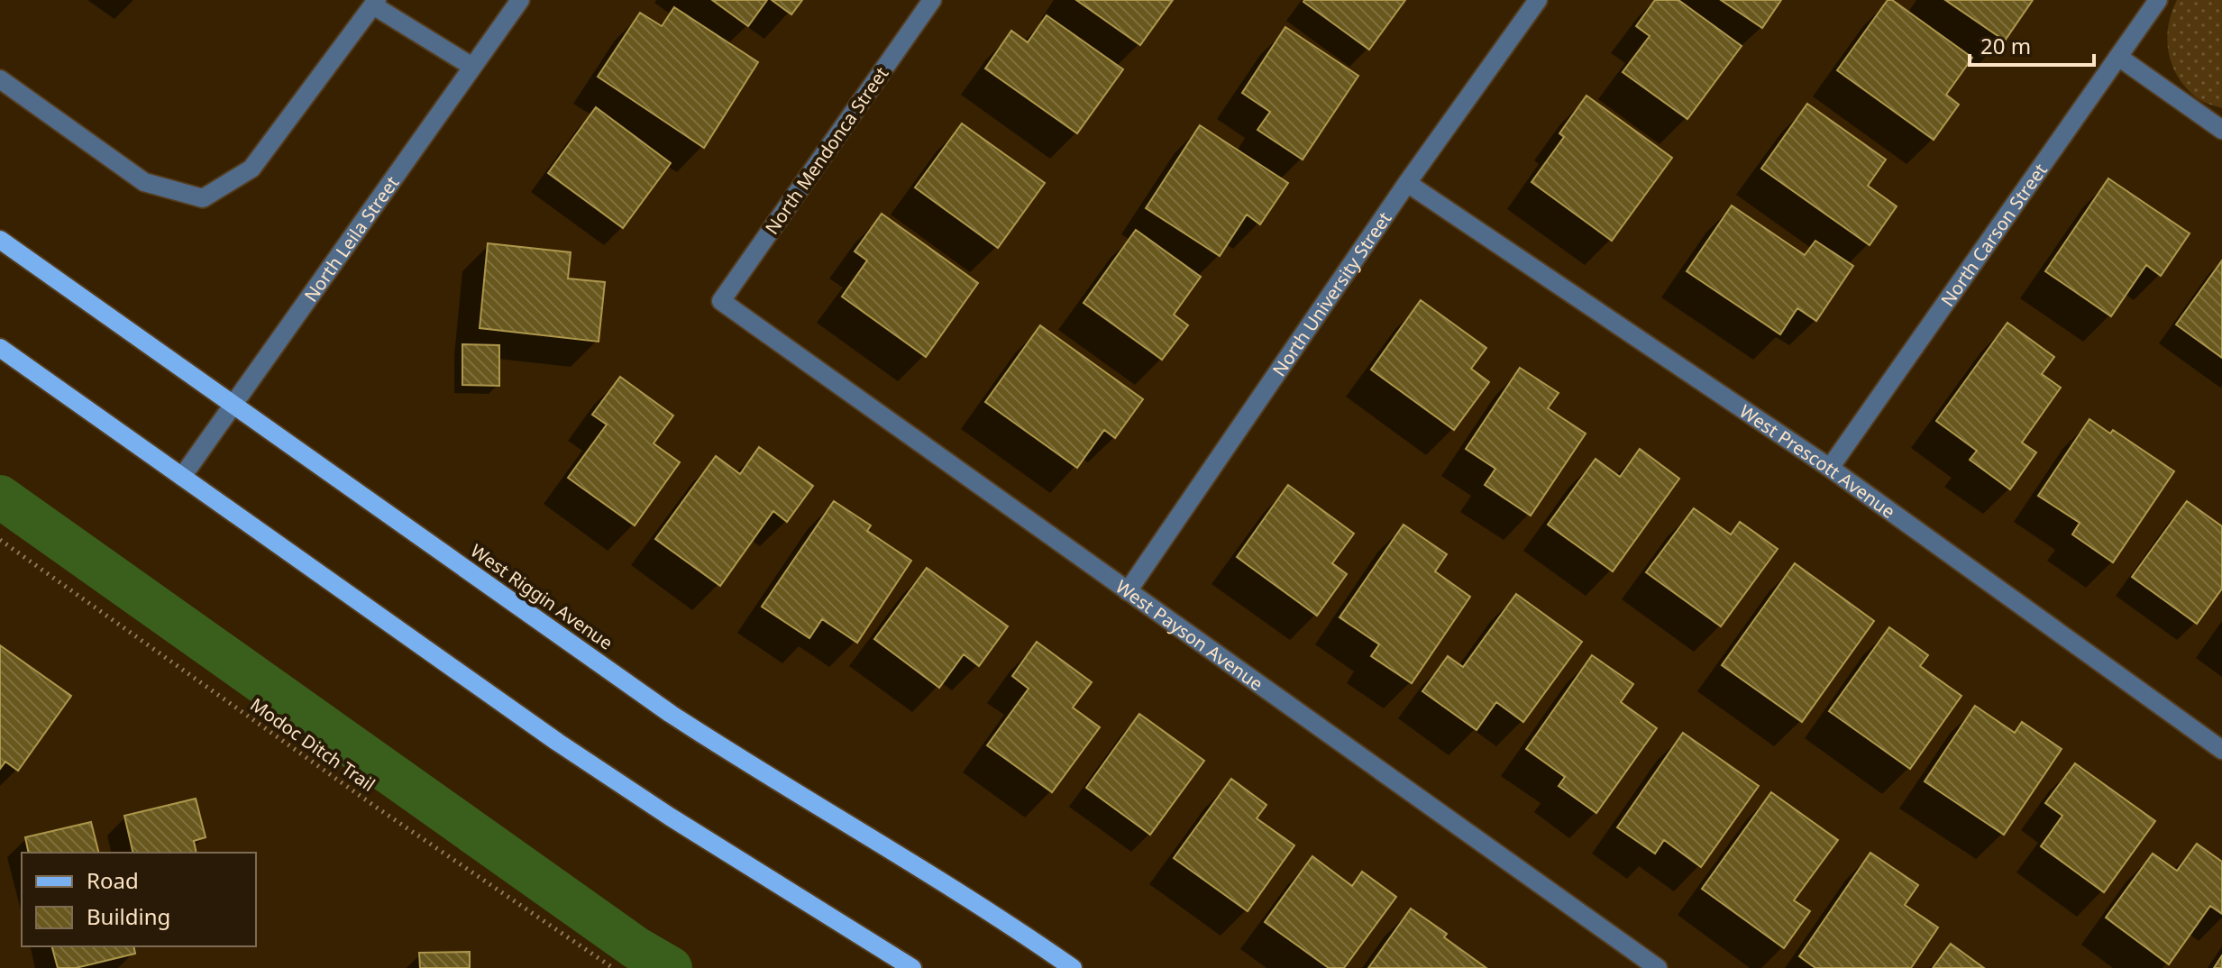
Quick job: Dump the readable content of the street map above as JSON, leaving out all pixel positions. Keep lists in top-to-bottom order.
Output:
{
  "streets": {
    "main road": ["West Riggin Avenue"],
    "street": [
      "North Mendonca Street",
      "North Carson Street",
      "North Leila Street",
      "North University Street",
      "West Prescott Avenue",
      "West Payson Avenue"
    ],
    "path": ["Modoc Ditch Trail"]
  },
  "crossings": [
    ["North Mendonca Street", "West Payson Avenue"],
    ["North Carson Street", "West Prescott Avenue"],
    ["North Leila Street", "West Riggin Avenue"],
    ["North University Street", "West Prescott Avenue"],
    ["North University Street", "West Payson Avenue"]
  ],
  "legend": ["Road", "Building"],
  "scale_bar": "20 m"
}
